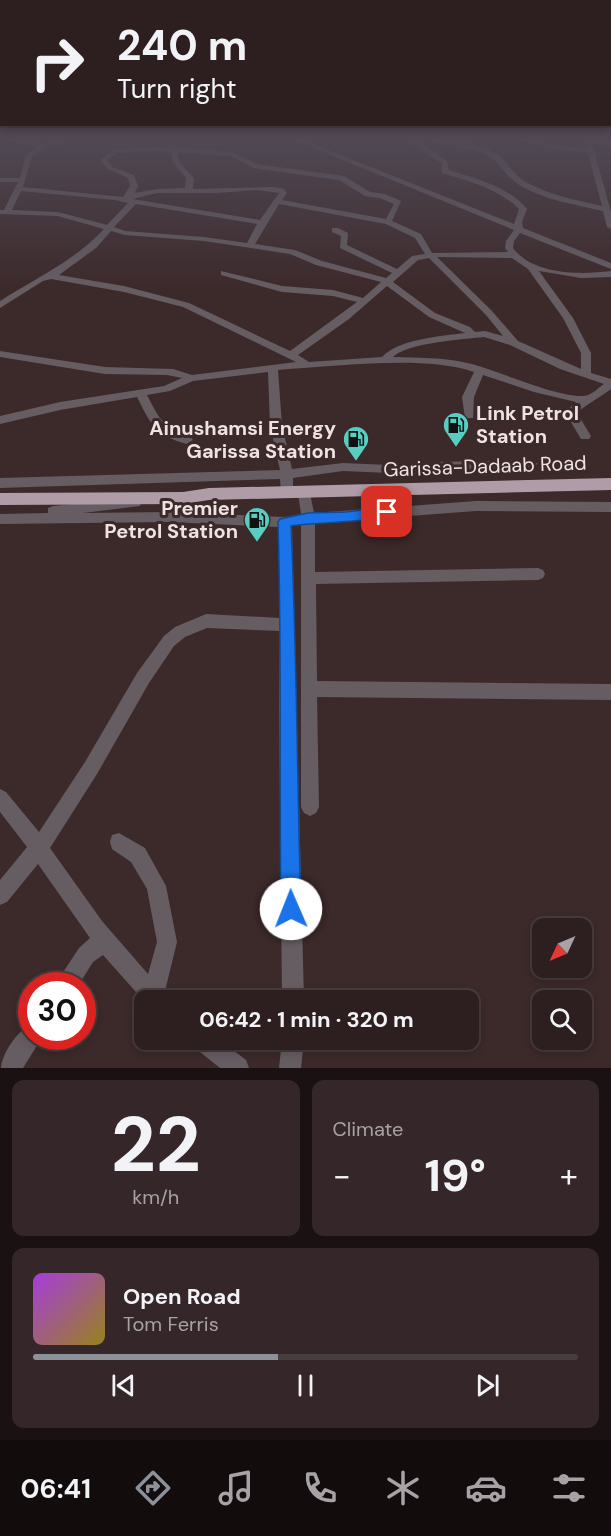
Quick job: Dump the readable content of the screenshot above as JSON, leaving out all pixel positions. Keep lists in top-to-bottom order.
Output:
{
  "streets": {
    "highway": ["Garissa-Dadaab Road"]
  },
  "places": {
    "fuel station": ["Link Petrol Station", "Ainushamsi Energy Garissa Station", "Premier Petrol Station"]
  },
  "north": "bottom left",
  "page": {
    "turn": ["240 m", "Turn right"],
    "limit": "30",
    "trip": "06:42 · 1 min · 320 m",
    "tile": [
      ["22", "km/h"],
      "Climate"
    ],
    "heat": ["−", "19°", "+"],
    "song": ["Open Road", "Tom Ferris"],
    "tabs": "06:41"
  }
}
